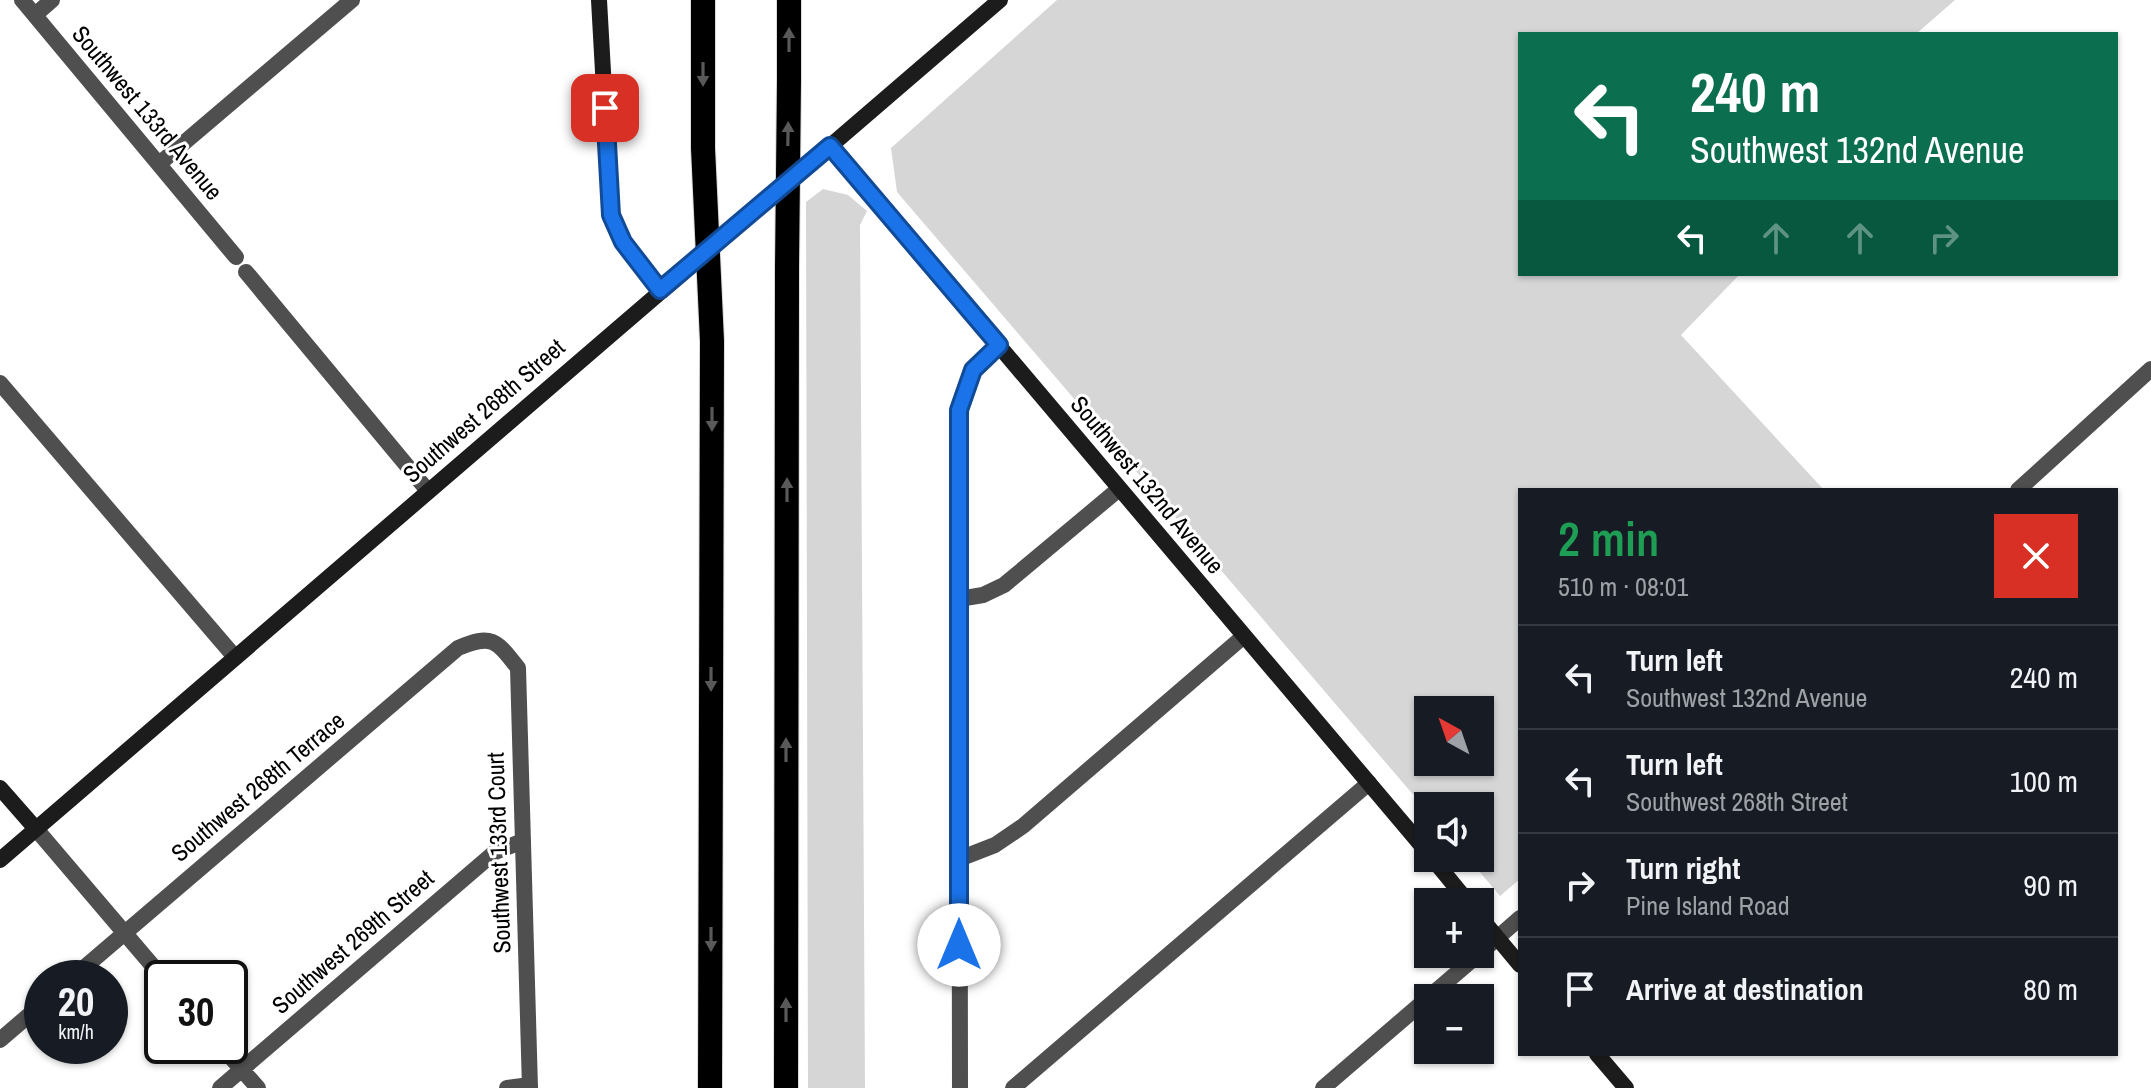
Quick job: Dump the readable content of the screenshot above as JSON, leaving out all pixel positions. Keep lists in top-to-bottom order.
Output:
{
  "streets": {
    "street": [
      "Southwest 133rd Avenue",
      "Southwest 268th Street",
      "Southwest 132nd Avenue",
      "Southwest 268th Terrace",
      "Southwest 133rd Court",
      "Southwest 269th Street"
    ]
  },
  "crossings": [
    ["Southwest 268th Street", "Southwest 132nd Avenue"],
    ["Southwest 268th Terrace", "Southwest 133rd Court"],
    ["Southwest 133rd Court", "Southwest 269th Street"]
  ],
  "north": "top left",
  "page": {
    "turn": ["240 m", "Southwest 132nd Avenue"],
    "heading": ["2 min", "510 m · 08:01"],
    "list": [
      {
        "name": "Turn left",
        "note": "Southwest 132nd Avenue",
        "value": "240 m"
      },
      {
        "name": "Turn left",
        "note": "Southwest 268th Street",
        "value": "100 m"
      },
      {
        "name": "Turn right",
        "note": "Pine Island Road",
        "value": "90 m"
      },
      {
        "name": "Arrive at destination",
        "value": "80 m"
      }
    ],
    "map_buttons": ["+", "−"],
    "speed": "20 km/h",
    "limit": "30"
  }
}
